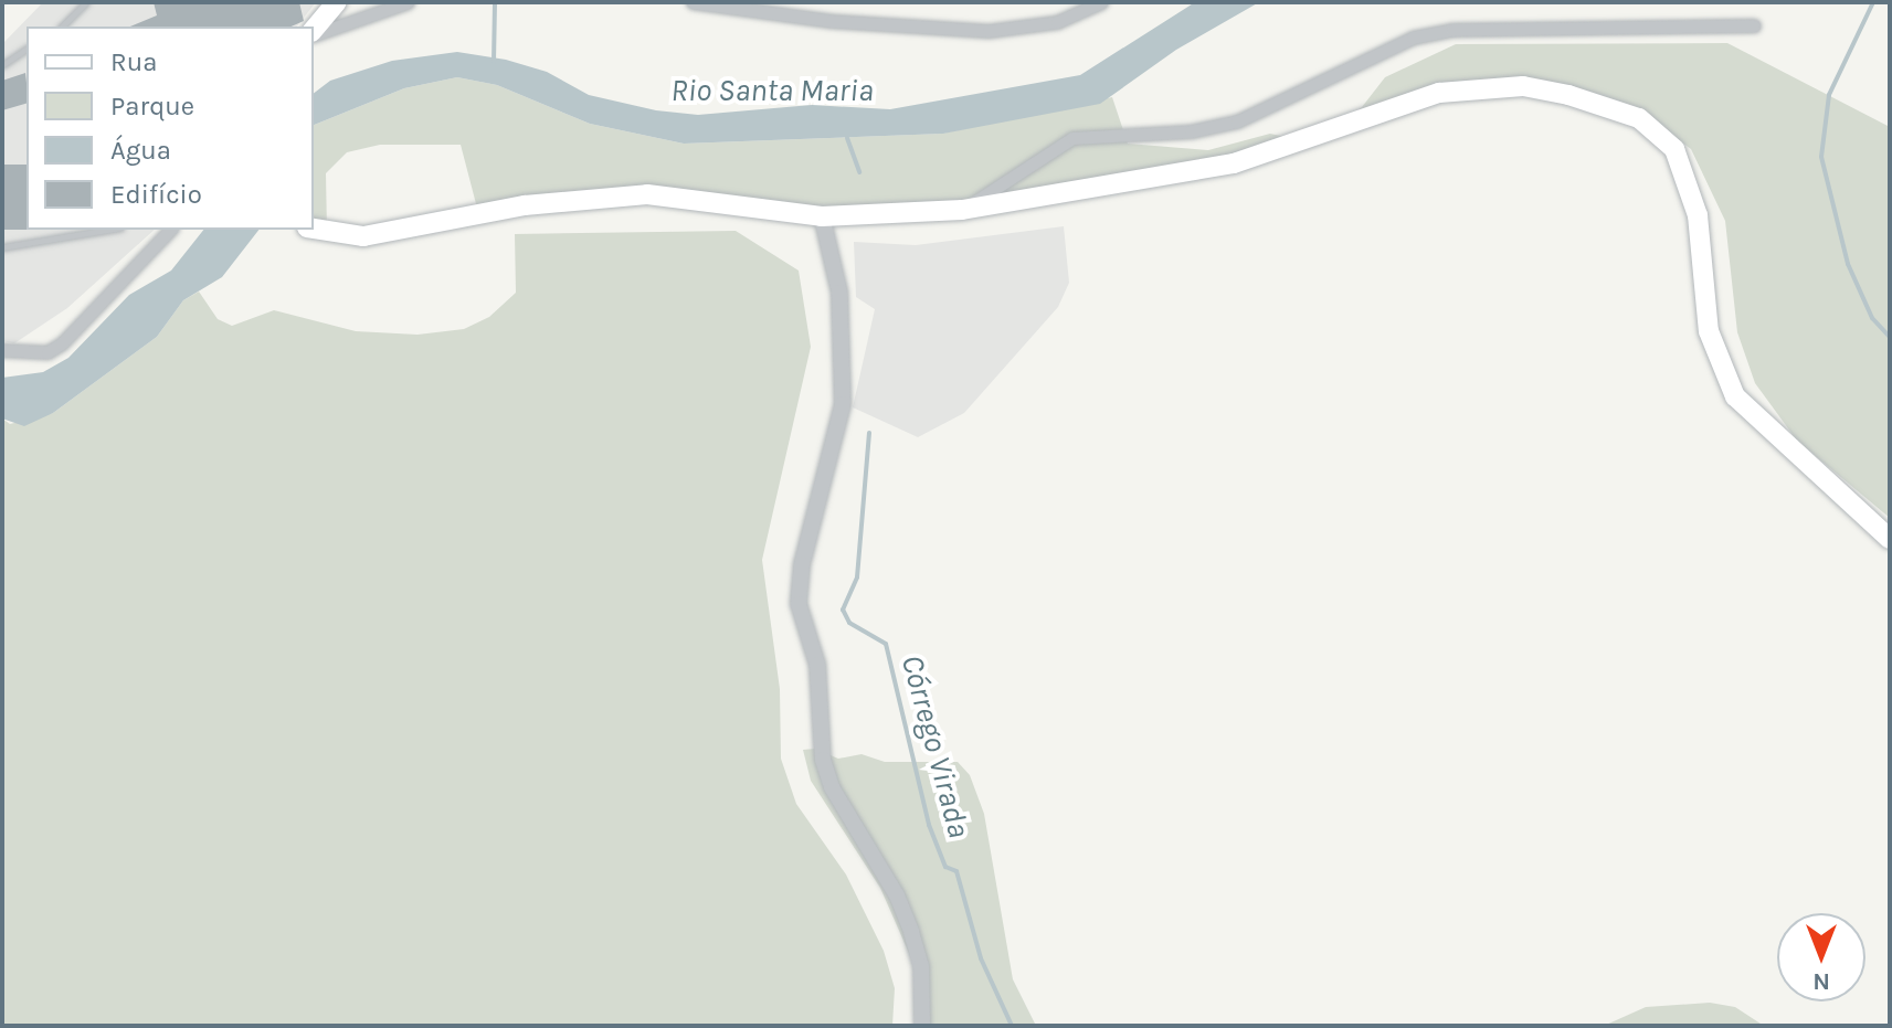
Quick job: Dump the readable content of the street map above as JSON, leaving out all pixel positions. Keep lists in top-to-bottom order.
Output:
{
  "water": ["Rio Santa Maria", "Córrego Virada"],
  "legend": [
    "Rua",
    "Parque",
    "Água",
    "Edifício"
  ],
  "north": "bottom"
}
